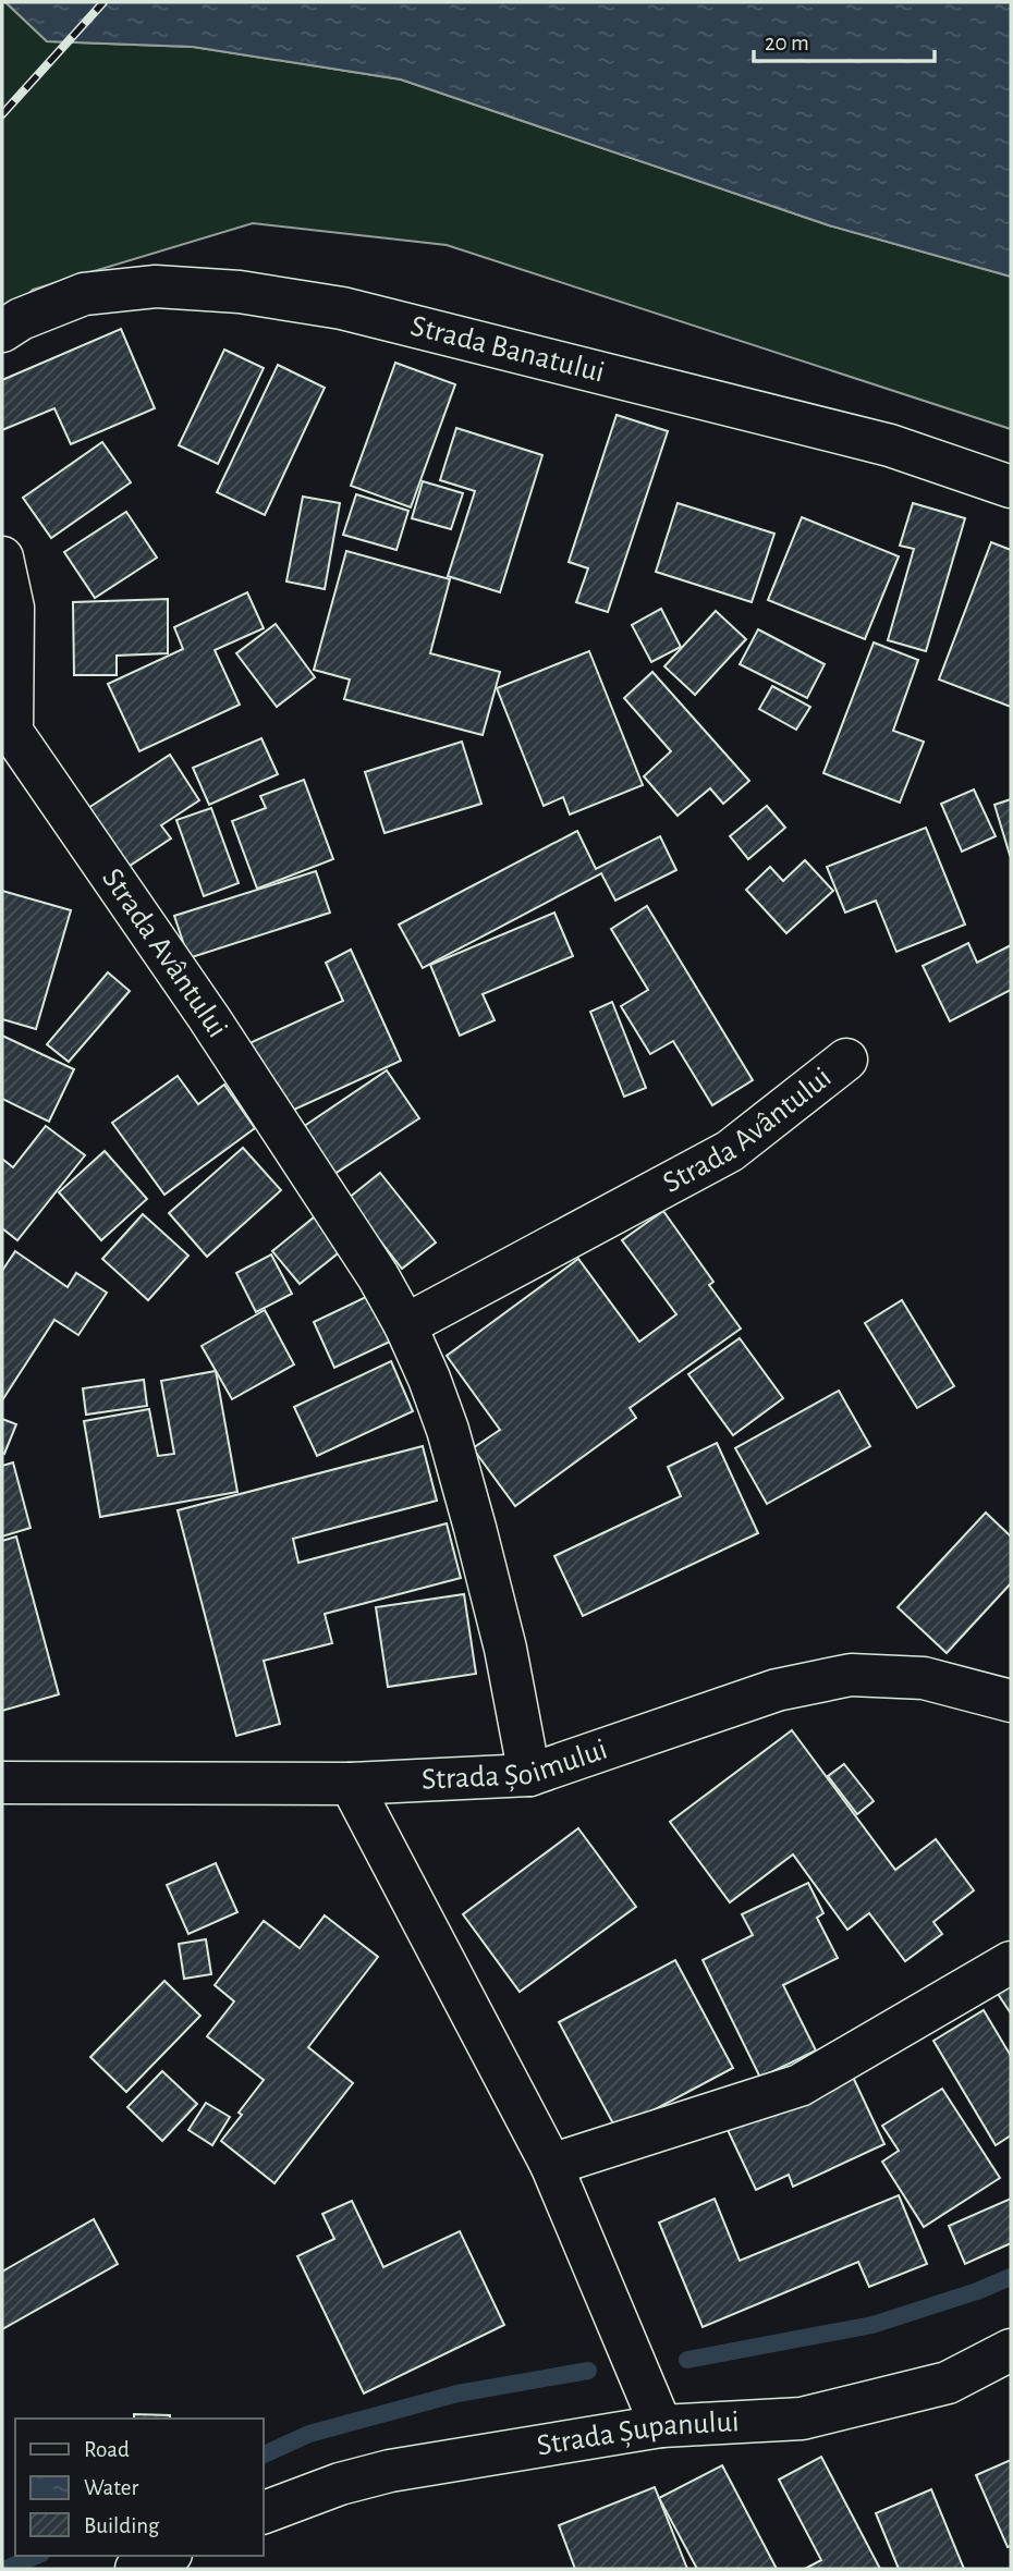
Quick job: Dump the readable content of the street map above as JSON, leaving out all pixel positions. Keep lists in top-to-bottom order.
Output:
{
  "streets": {
    "street": [
      "Strada Banatului",
      "Strada Avântului",
      "Strada Șoimului",
      "Strada Șupanului"
    ]
  },
  "crossings": [
    ["Strada Avântului", "Strada Șoimului"]
  ],
  "legend": ["Road", "Water", "Building"],
  "scale_bar": "20 m"
}
